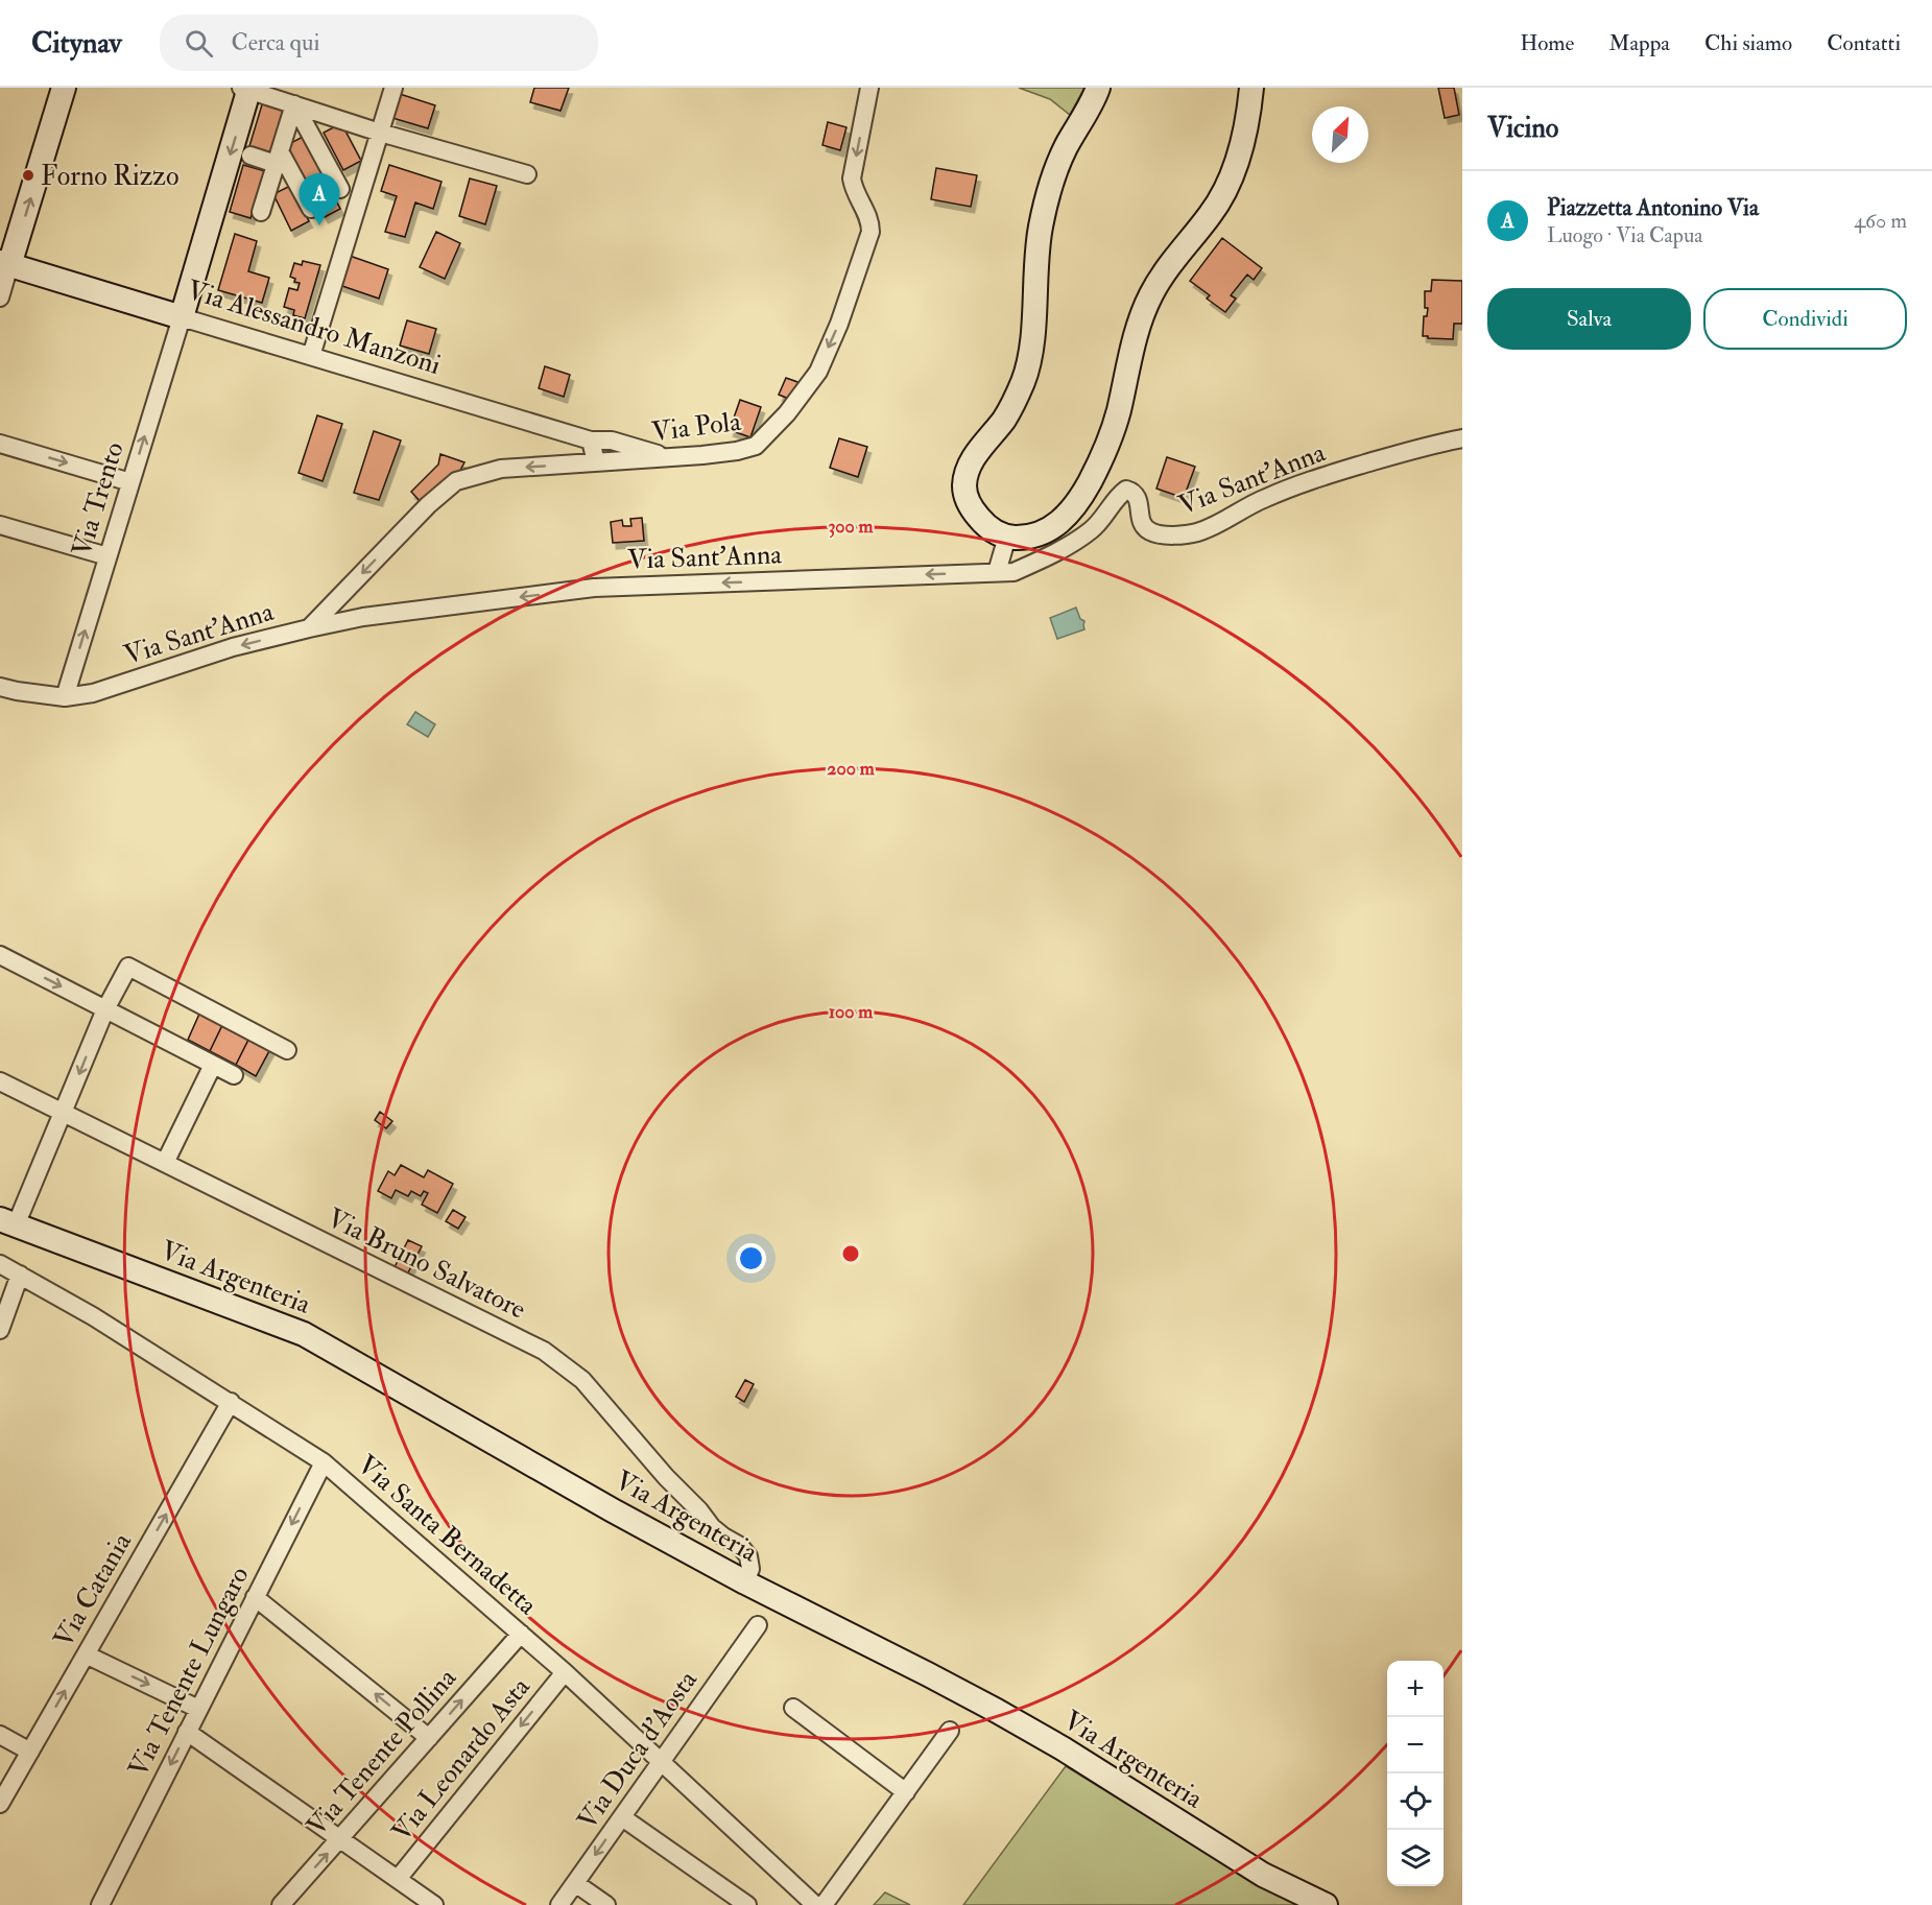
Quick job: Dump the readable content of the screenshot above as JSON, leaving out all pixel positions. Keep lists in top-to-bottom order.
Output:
{
  "streets": {
    "main road": ["Via Alessandro Manzoni", "Via Argenteria"],
    "street": [
      "Via Pola",
      "Via Sant'Anna",
      "Via Trento",
      "Via Bruno Salvatore",
      "Via Santa Bernadetta",
      "Via Catania",
      "Via Tenente Lungaro",
      "Via Duca d'Aosta",
      "Via Tenente Pollina",
      "Via Leonardo Asta"
    ]
  },
  "crossings": [
    ["Via Alessandro Manzoni", "Via Pola"],
    ["Via Alessandro Manzoni", "Via Trento"],
    ["Via Pola", "Via Sant'Anna"],
    ["Via Sant'Anna", "Via Trento"],
    ["Via Bruno Salvatore", "Via Argenteria"],
    ["Via Santa Bernadetta", "Via Catania"],
    ["Via Santa Bernadetta", "Via Tenente Lungaro"],
    ["Via Santa Bernadetta", "Via Duca d'Aosta"],
    ["Via Santa Bernadetta", "Via Tenente Pollina"],
    ["Via Santa Bernadetta", "Via Leonardo Asta"]
  ],
  "one_way": [
    "Via Pola",
    "Via Sant'Anna",
    "Via Trento",
    "Via Catania",
    "Via Tenente Lungaro",
    "Via Tenente Pollina",
    "Via Leonardo Asta"
  ],
  "places": ["Forno Rizzo"],
  "north": "top right",
  "page": {
    "header": "Citynav",
    "search": "Cerca qui",
    "nav": [
      "Home",
      "Mappa",
      "Chi siamo",
      "Contatti"
    ],
    "heading": "Vicino",
    "list": [
      {
        "mark": "A",
        "name": "Piazzetta Antonino Via",
        "note": "Luogo · Via Capua",
        "value": "460 m"
      }
    ],
    "pins": "A",
    "buttons": ["Salva", "Condividi"],
    "map_buttons": ["+", "−"]
  },
  "rings": ["300 m", "200 m", "100 m"]
}
